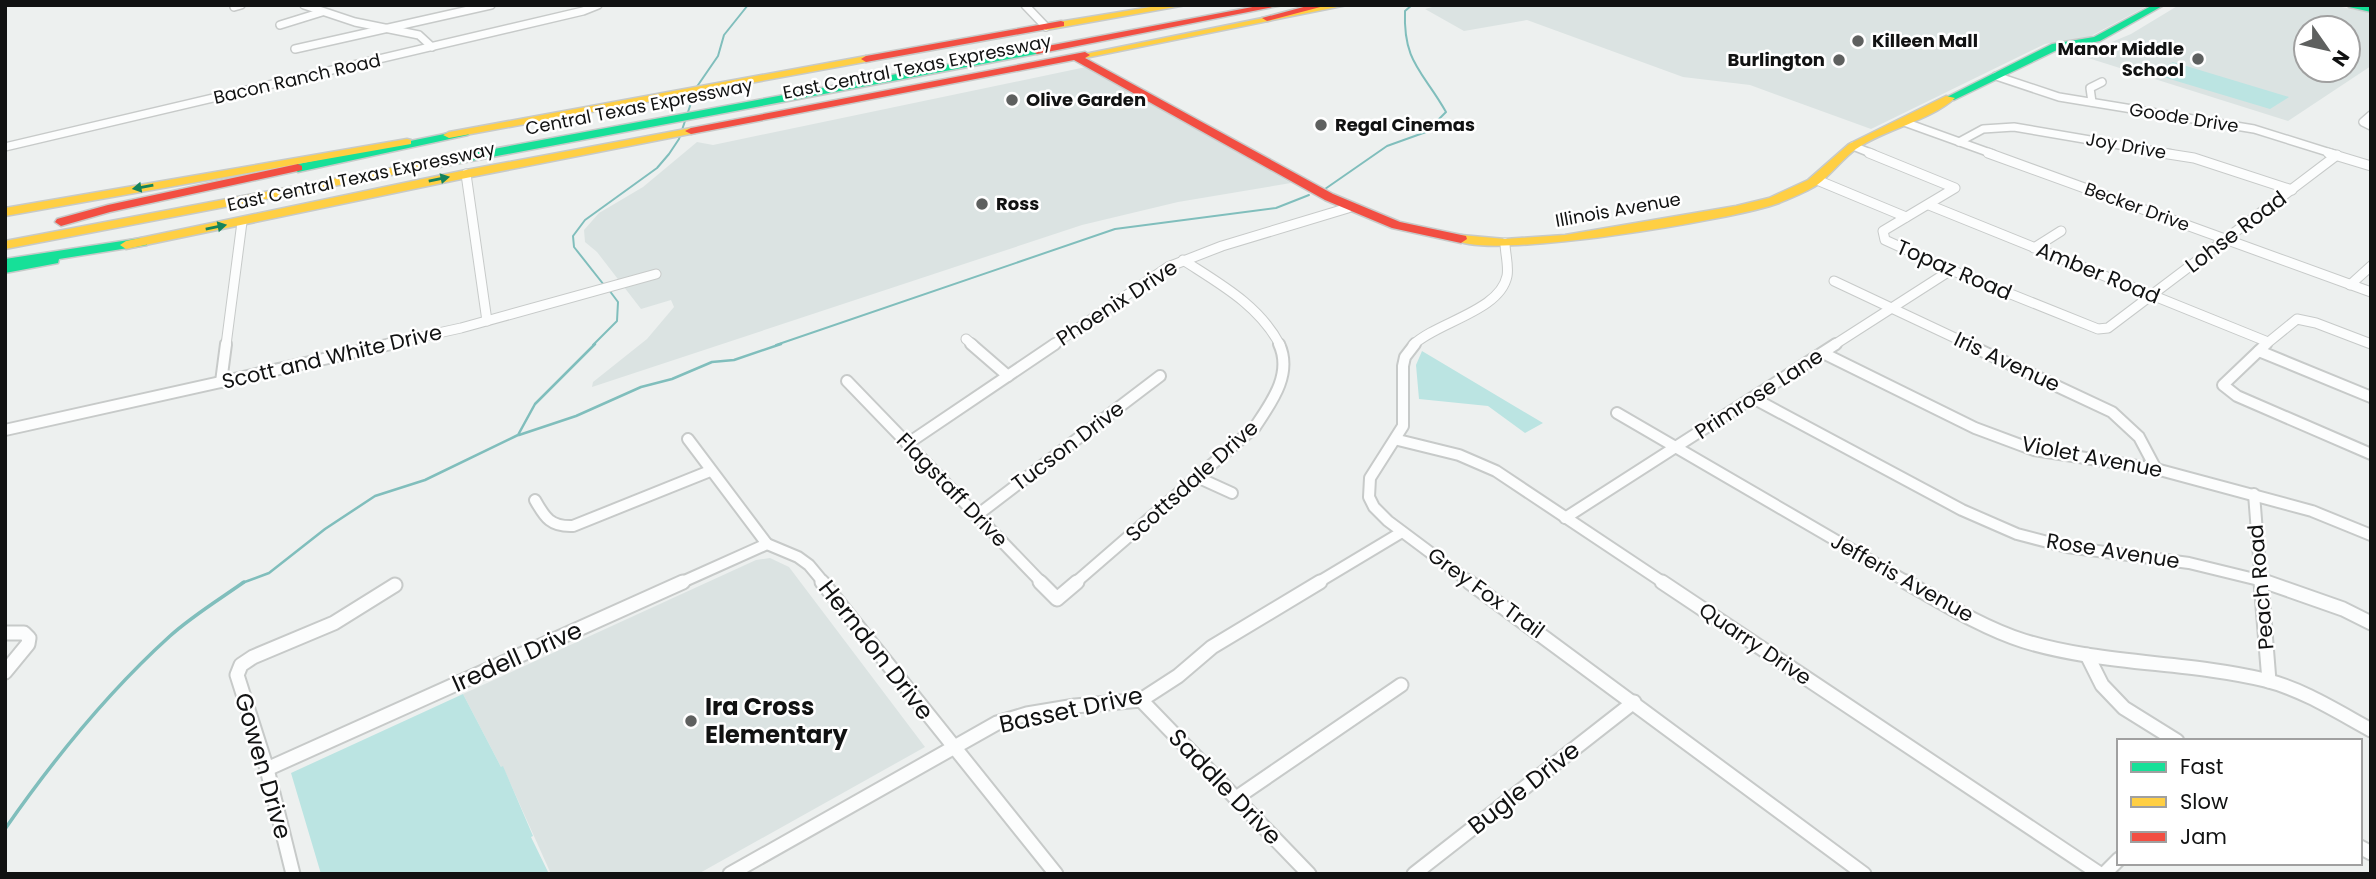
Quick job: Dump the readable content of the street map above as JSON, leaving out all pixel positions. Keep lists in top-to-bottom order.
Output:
{
  "streets": {
    "main road": ["East Central Texas Expressway", "Central Texas Expressway", "Illinois Avenue"],
    "street": [
      "Bacon Ranch Road",
      "Goode Drive",
      "Joy Drive",
      "Becker Drive",
      "Lohse Road",
      "Topaz Road",
      "Amber Road",
      "Phoenix Drive",
      "Scott and White Drive",
      "Iris Avenue",
      "Primrose Lane",
      "Tucson Drive",
      "Violet Avenue",
      "Scottsdale Drive",
      "Flagstaff Drive",
      "Rose Avenue",
      "Jefferis Avenue",
      "Peach Road",
      "Grey Fox Trail",
      "Quarry Drive",
      "Herndon Drive",
      "Iredell Drive",
      "Basset Drive",
      "Gowen Drive",
      "Saddle Drive",
      "Bugle Drive"
    ]
  },
  "crossings": [
    ["East Central Texas Expressway", "Central Texas Expressway"],
    ["East Central Texas Expressway", "Illinois Avenue"],
    ["Goode Drive", "Illinois Avenue"],
    ["Goode Drive", "Lohse Road"],
    ["Joy Drive", "Becker Drive"],
    ["Joy Drive", "Lohse Road"],
    ["Becker Drive", "Illinois Avenue"],
    ["Becker Drive", "Lohse Road"],
    ["Illinois Avenue", "Topaz Road"],
    ["Illinois Avenue", "Phoenix Drive"],
    ["Illinois Avenue", "Grey Fox Trail"],
    ["Lohse Road", "Topaz Road"],
    ["Lohse Road", "Amber Road"],
    ["Topaz Road", "Amber Road"],
    ["Topaz Road", "Primrose Lane"],
    ["Phoenix Drive", "Scottsdale Drive"],
    ["Phoenix Drive", "Flagstaff Drive"],
    ["Iris Avenue", "Primrose Lane"],
    ["Iris Avenue", "Violet Avenue"],
    ["Primrose Lane", "Violet Avenue"],
    ["Primrose Lane", "Rose Avenue"],
    ["Primrose Lane", "Jefferis Avenue"],
    ["Primrose Lane", "Quarry Drive"],
    ["Tucson Drive", "Flagstaff Drive"],
    ["Violet Avenue", "Peach Road"],
    ["Scottsdale Drive", "Flagstaff Drive"],
    ["Rose Avenue", "Peach Road"],
    ["Jefferis Avenue", "Peach Road"],
    ["Grey Fox Trail", "Quarry Drive"],
    ["Grey Fox Trail", "Basset Drive"],
    ["Grey Fox Trail", "Bugle Drive"],
    ["Herndon Drive", "Iredell Drive"],
    ["Herndon Drive", "Basset Drive"],
    ["Iredell Drive", "Gowen Drive"],
    ["Basset Drive", "Saddle Drive"]
  ],
  "places": [
    "Killeen Mall",
    "Manor Middle School",
    "Burlington",
    "Olive Garden",
    "Regal Cinemas",
    "Ross",
    "Ira Cross Elementary"
  ],
  "legend": ["Fast", "Slow", "Jam"],
  "north": "bottom right"
}
